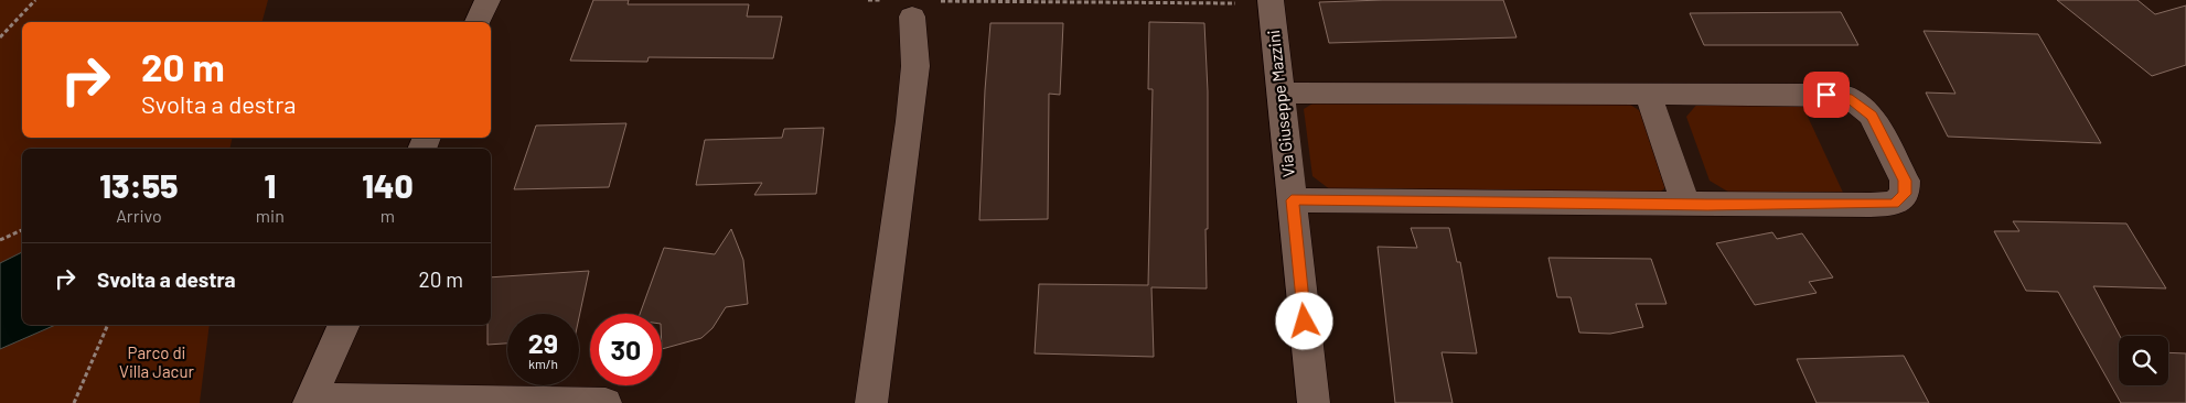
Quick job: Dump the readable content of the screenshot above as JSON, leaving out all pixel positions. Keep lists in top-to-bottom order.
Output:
{
  "streets": {
    "street": ["Via Giuseppe Mazzini"]
  },
  "parks": ["Parco di Villa Jacur"],
  "page": {
    "turn": ["20 m", "Svolta a destra"],
    "eta": [
      "13:55",
      "Arrivo",
      "1",
      "min",
      "140",
      "m"
    ],
    "list": [
      {
        "name": "Svolta a destra",
        "value": "20 m"
      }
    ],
    "speed": "29 km/h",
    "limit": "30"
  }
}
